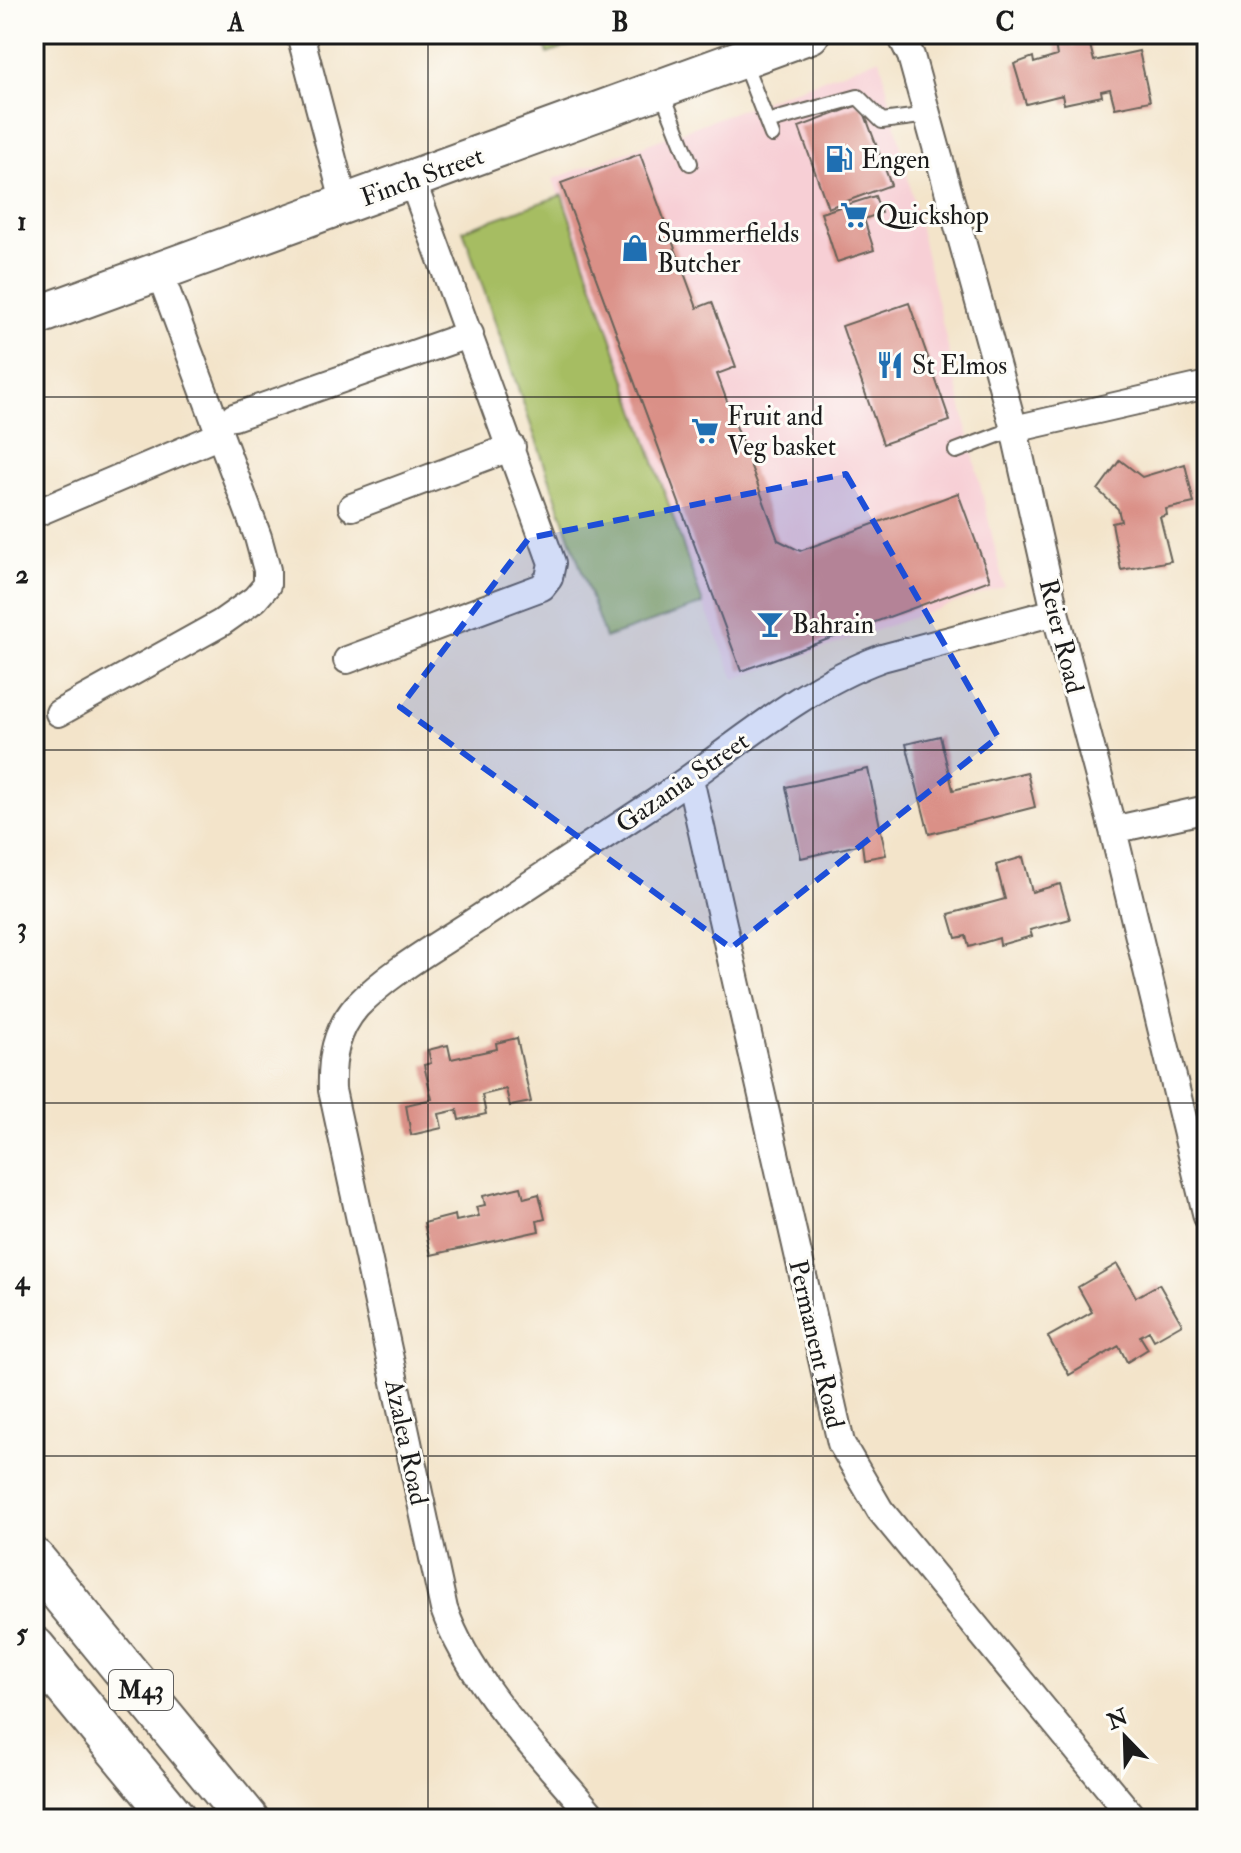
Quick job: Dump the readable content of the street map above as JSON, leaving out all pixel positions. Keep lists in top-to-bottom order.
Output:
{
  "streets": {
    "main road": ["M43"],
    "street": [
      "Finch Street",
      "Reier Road",
      "Gazania Street",
      "Permanent Road",
      "Azalea Road"
    ]
  },
  "crossings": [
    ["Reier Road", "Gazania Street"],
    ["Gazania Street", "Permanent Road"],
    ["Gazania Street", "Azalea Road"]
  ],
  "places": {
    "fuel station": ["Engen"],
    "supermarket": ["Quickshop", "Fruit and Veg basket"],
    "shop": ["Summerfields Butcher"],
    "restaurant": ["St Elmos"],
    "bar": ["Bahrain"]
  },
  "north": "top left",
  "grid": {
    "columns": ["A", "B", "C"],
    "rows": [
      "1",
      "2",
      "3",
      "4",
      "5"
    ]
  }
}
